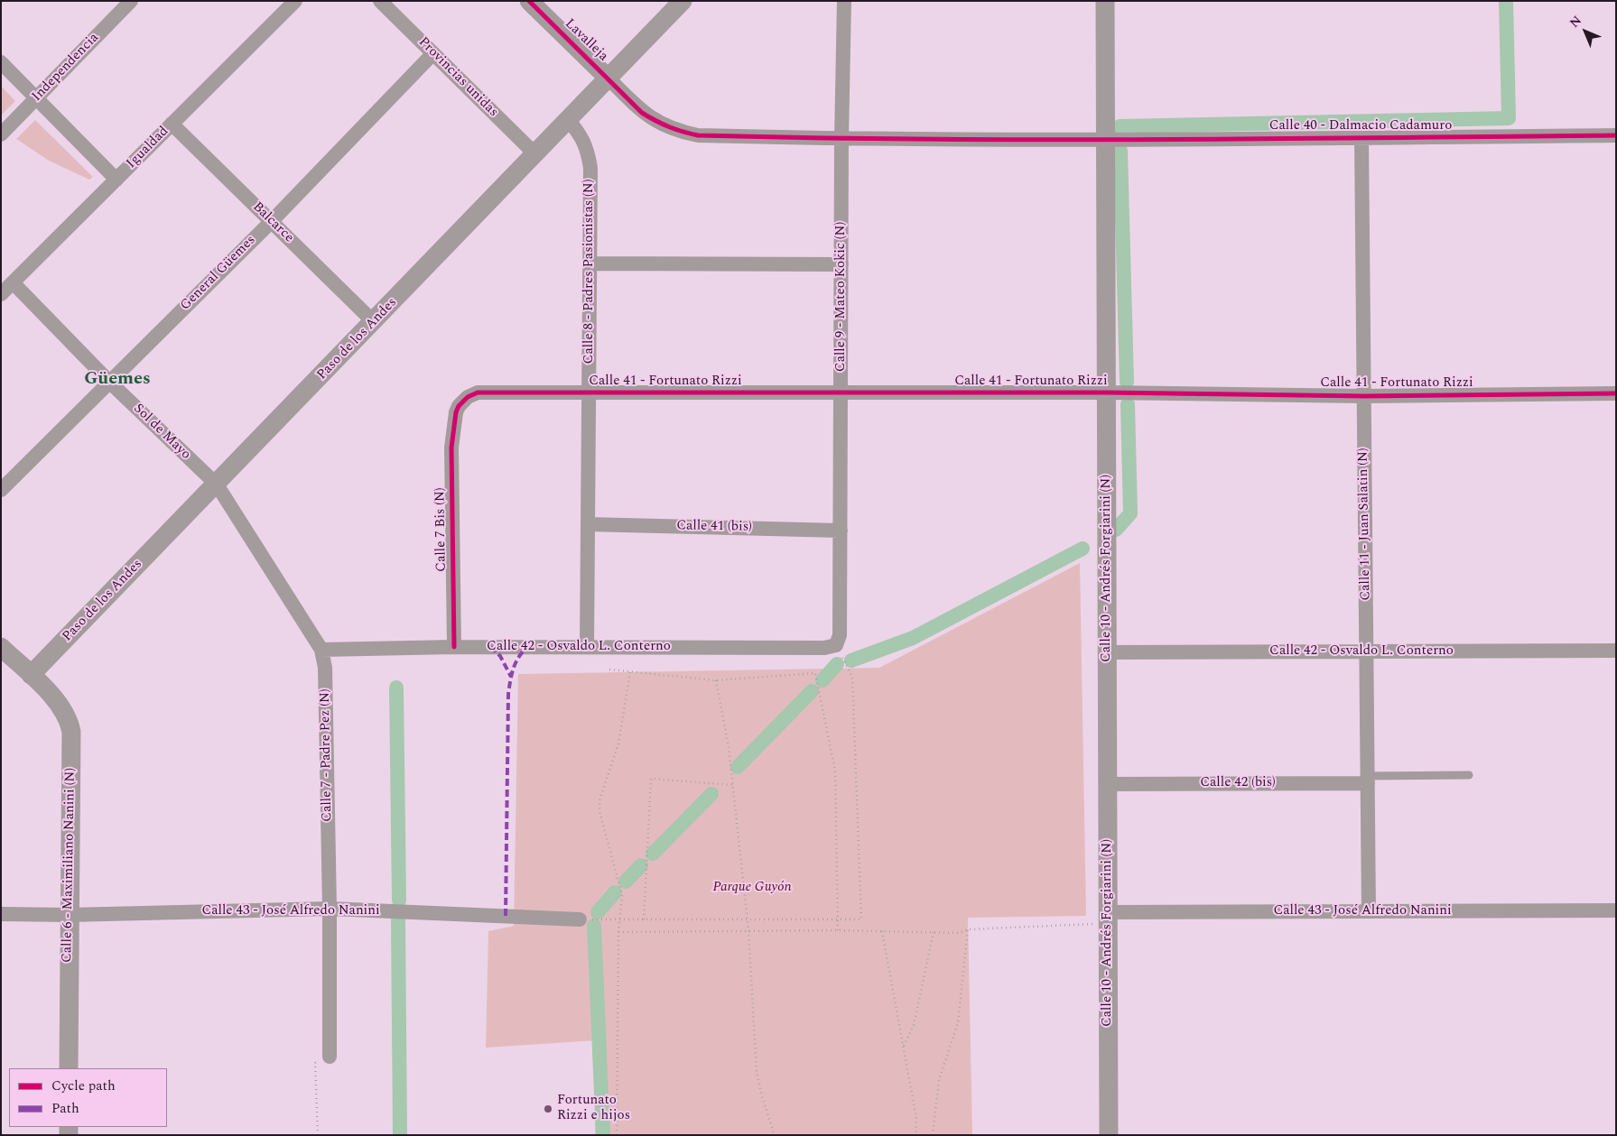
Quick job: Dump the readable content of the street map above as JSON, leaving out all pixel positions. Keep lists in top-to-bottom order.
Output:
{
  "streets": {
    "street": [
      "Lavalleja",
      "Independencia",
      "Provincias unidas",
      "Calle 40 - Dalmacio Cadamuro",
      "Igualdad",
      "Balcarce",
      "Calle 8 - Padres Pasionistas (N)",
      "General Güemes",
      "Calle 9 - Mateo Kokic (N)",
      "Paso de los Andes",
      "Calle 41 - Fortunato Rizzi",
      "Sol de Mayo",
      "Calle 11 - Juan Salatin (N)",
      "Calle 41 (bis)",
      "Calle 7 Bis (N)",
      "Calle 10 - Andrés Forgiarini (N)",
      "Calle 42 - Osvaldo L. Conterno",
      "Calle 7 - Padre Pez (N)",
      "Calle 42 (bis)",
      "Calle 6 - Maximiliano Nanini (N)",
      "Calle 43 - José Alfredo Nanini"
    ]
  },
  "crossings": [
    ["Lavalleja", "Calle 40 - Dalmacio Cadamuro"],
    ["Lavalleja", "Paso de los Andes"],
    ["Provincias unidas", "General Güemes"],
    ["Provincias unidas", "Paso de los Andes"],
    ["Calle 40 - Dalmacio Cadamuro", "Calle 9 - Mateo Kokic (N)"],
    ["Calle 40 - Dalmacio Cadamuro", "Paso de los Andes"],
    ["Calle 40 - Dalmacio Cadamuro", "Calle 11 - Juan Salatin (N)"],
    ["Calle 40 - Dalmacio Cadamuro", "Calle 10 - Andrés Forgiarini (N)"],
    ["Igualdad", "Balcarce"],
    ["Igualdad", "Sol de Mayo"],
    ["Balcarce", "General Güemes"],
    ["Balcarce", "Paso de los Andes"],
    ["Calle 8 - Padres Pasionistas (N)", "Paso de los Andes"],
    ["Calle 8 - Padres Pasionistas (N)", "Calle 41 - Fortunato Rizzi"],
    ["Calle 8 - Padres Pasionistas (N)", "Calle 41 (bis)"],
    ["Calle 8 - Padres Pasionistas (N)", "Calle 42 - Osvaldo L. Conterno"],
    ["General Güemes", "Sol de Mayo"],
    ["Calle 9 - Mateo Kokic (N)", "Calle 41 - Fortunato Rizzi"],
    ["Calle 9 - Mateo Kokic (N)", "Calle 41 (bis)"],
    ["Calle 9 - Mateo Kokic (N)", "Calle 42 - Osvaldo L. Conterno"],
    ["Paso de los Andes", "Sol de Mayo"],
    ["Paso de los Andes", "Calle 7 - Padre Pez (N)"],
    ["Paso de los Andes", "Calle 6 - Maximiliano Nanini (N)"],
    ["Calle 41 - Fortunato Rizzi", "Calle 11 - Juan Salatin (N)"],
    ["Calle 41 - Fortunato Rizzi", "Calle 7 Bis (N)"],
    ["Calle 41 - Fortunato Rizzi", "Calle 10 - Andrés Forgiarini (N)"],
    ["Sol de Mayo", "Calle 7 - Padre Pez (N)"],
    ["Calle 11 - Juan Salatin (N)", "Calle 42 - Osvaldo L. Conterno"],
    ["Calle 11 - Juan Salatin (N)", "Calle 42 (bis)"],
    ["Calle 11 - Juan Salatin (N)", "Calle 43 - José Alfredo Nanini"],
    ["Calle 7 Bis (N)", "Calle 42 - Osvaldo L. Conterno"],
    ["Calle 10 - Andrés Forgiarini (N)", "Calle 42 - Osvaldo L. Conterno"],
    ["Calle 10 - Andrés Forgiarini (N)", "Calle 42 (bis)"],
    ["Calle 10 - Andrés Forgiarini (N)", "Calle 43 - José Alfredo Nanini"],
    ["Calle 42 - Osvaldo L. Conterno", "Calle 7 - Padre Pez (N)"],
    ["Calle 7 - Padre Pez (N)", "Calle 43 - José Alfredo Nanini"],
    ["Calle 6 - Maximiliano Nanini (N)", "Calle 43 - José Alfredo Nanini"]
  ],
  "districts": ["Güemes"],
  "parks": ["Parque Guyón"],
  "places": ["Fortunato Rizzi e hijos"],
  "legend": ["Cycle path", "Path"],
  "north": "top left"
}
